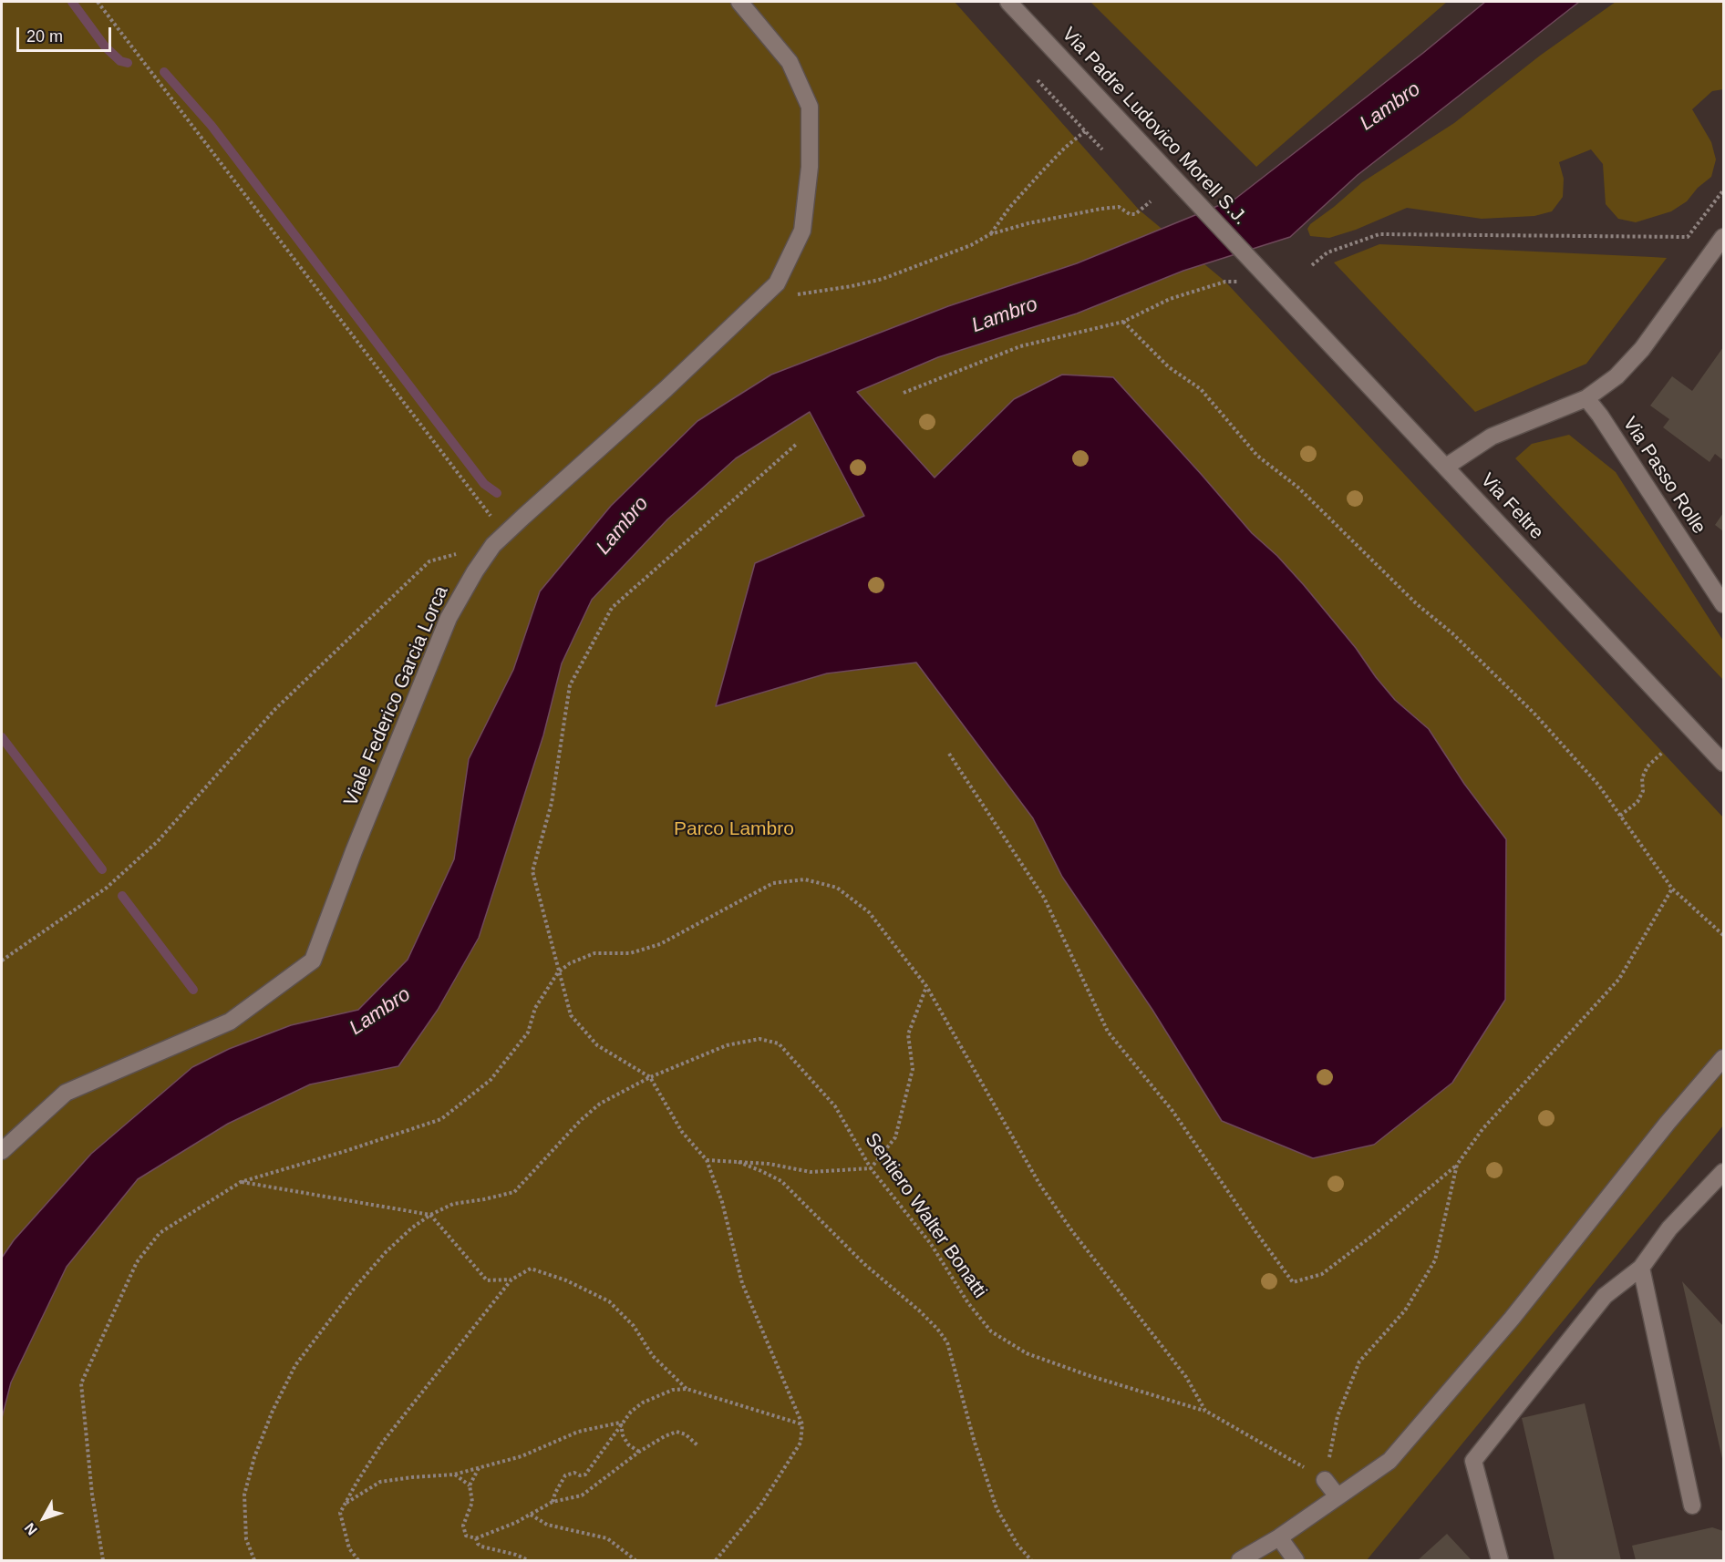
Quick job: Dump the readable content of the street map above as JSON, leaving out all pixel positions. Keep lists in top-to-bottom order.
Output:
{
  "streets": {
    "street": [
      "Via Padre Ludovico Morell S.J.",
      "Via Passo Rolle",
      "Via Feltre",
      "Viale Federico Garcia Lorca"
    ],
    "path": ["Sentiero Walter Bonatti"]
  },
  "crossings": [
    ["Via Padre Ludovico Morell S.J.", "Via Feltre"]
  ],
  "water": ["Lambro"],
  "parks": ["Parco Lambro"],
  "scale_bar": "20 m",
  "north": "bottom left"
}
